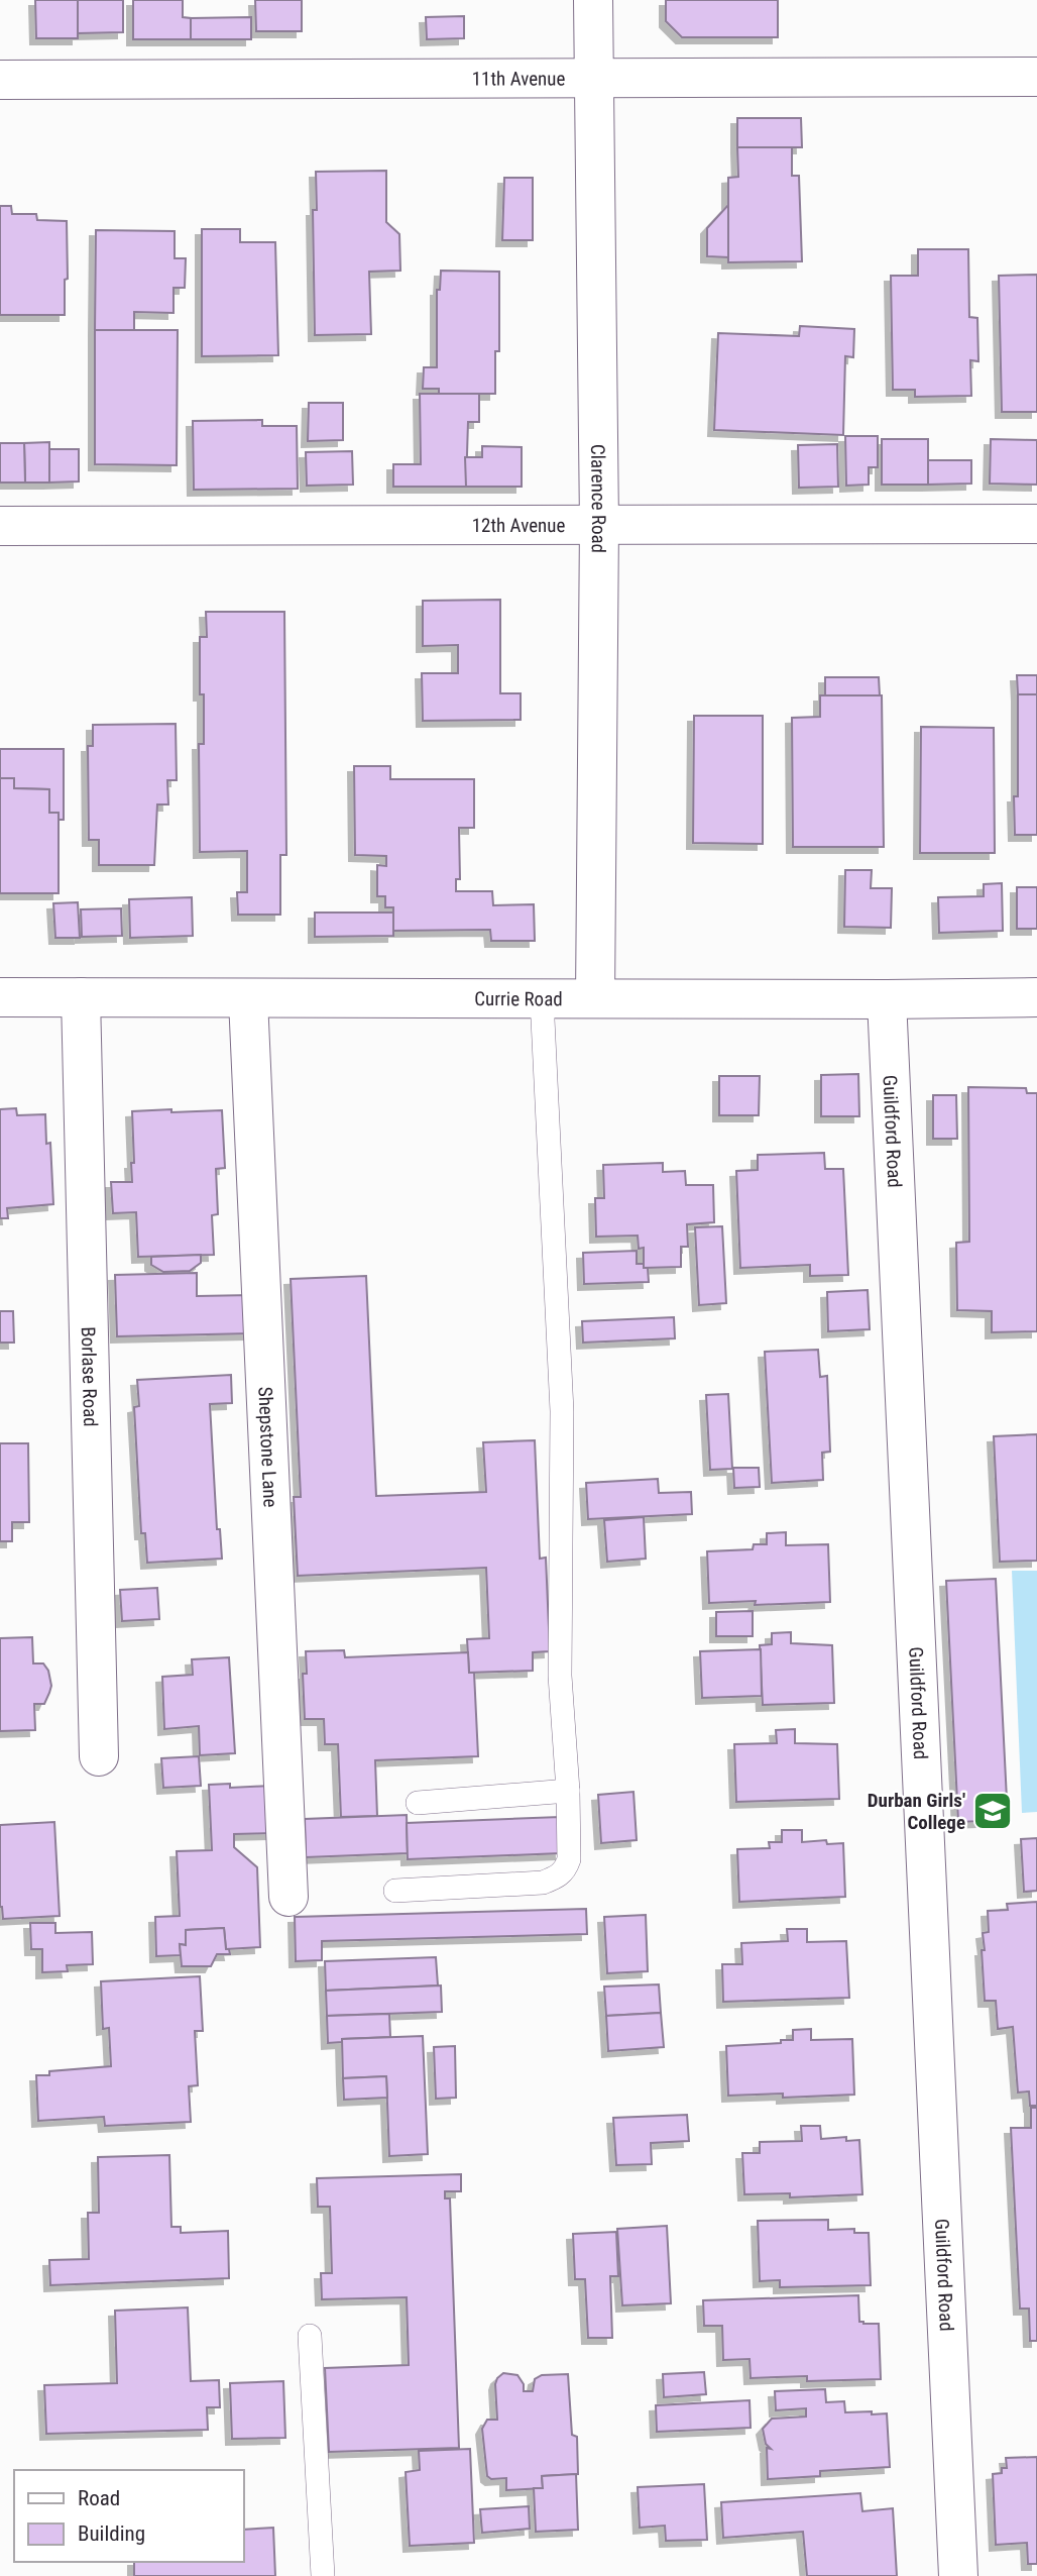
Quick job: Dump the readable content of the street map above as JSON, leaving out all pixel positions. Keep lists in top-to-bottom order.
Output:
{
  "streets": {
    "street": [
      "11th Avenue",
      "Clarence Road",
      "12th Avenue",
      "Currie Road",
      "Guildford Road",
      "Borlase Road",
      "Shepstone Lane"
    ]
  },
  "crossings": [
    ["11th Avenue", "Clarence Road"],
    ["Clarence Road", "12th Avenue"],
    ["Clarence Road", "Currie Road"],
    ["Currie Road", "Guildford Road"],
    ["Currie Road", "Borlase Road"],
    ["Currie Road", "Shepstone Lane"]
  ],
  "places": {
    "school or university": ["Durban Girls' College"]
  },
  "legend": ["Road", "Building"]
}
